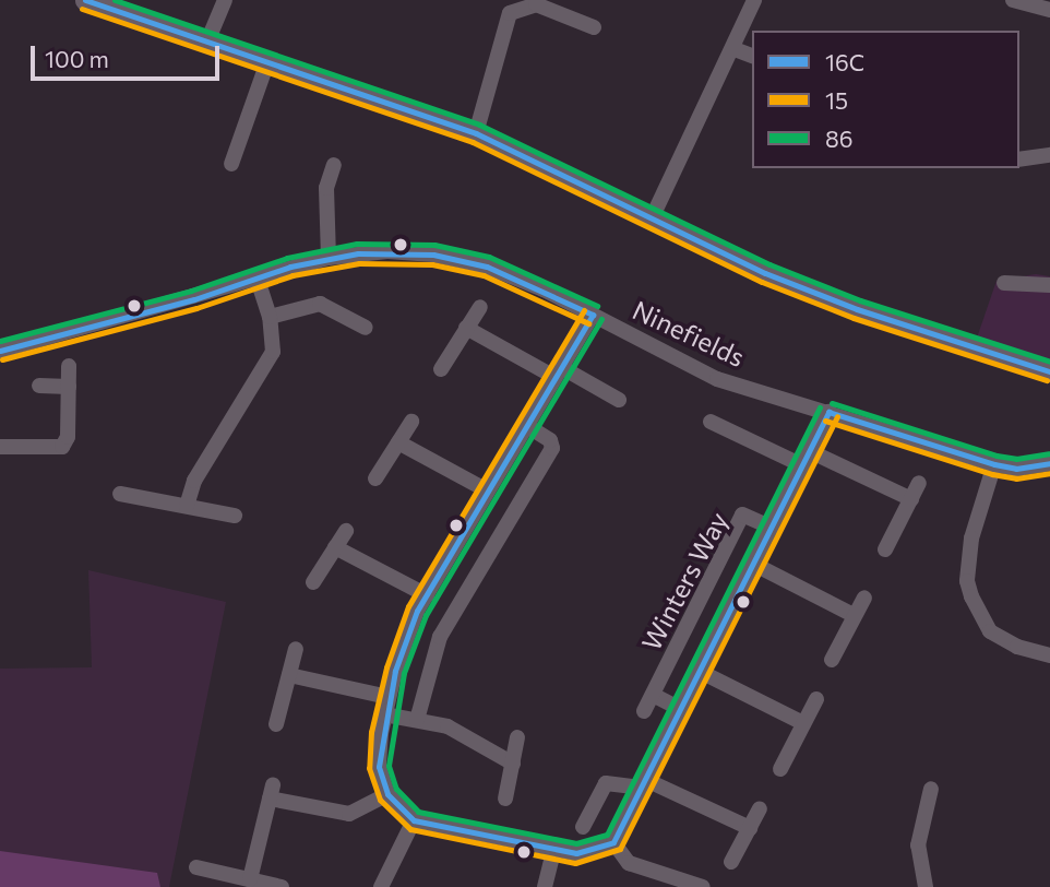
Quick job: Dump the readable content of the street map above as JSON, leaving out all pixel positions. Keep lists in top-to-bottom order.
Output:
{
  "streets": {
    "street": ["Ninefields", "Winters Way"]
  },
  "crossings": [
    ["Ninefields", "Winters Way"]
  ],
  "lines": ["transit line 16C", "transit line 86", "transit line 15"],
  "legend": ["16C", "15", "86"],
  "scale_bar": "100 m"
}
